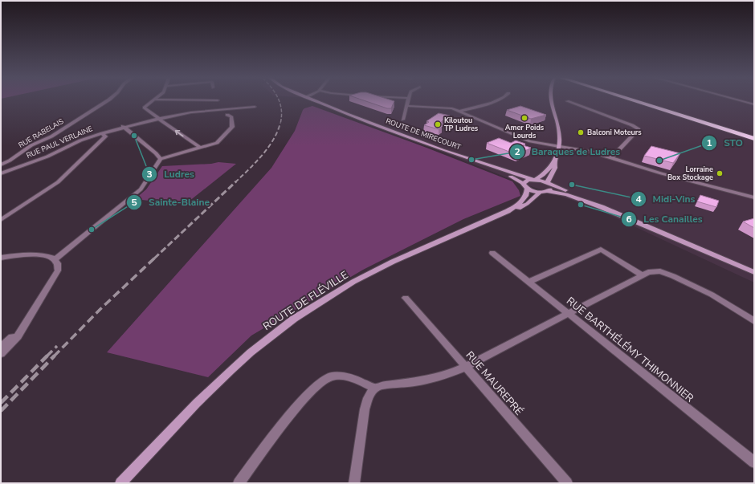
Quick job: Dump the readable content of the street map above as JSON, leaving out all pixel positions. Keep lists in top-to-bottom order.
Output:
{
  "streets": {
    "street": [
      "RUE RABELAIS",
      "ROUTE DE MIRECOURT",
      "RUE PAUL VERLAINE",
      "ROUTE DE FLÉVILLE",
      "RUE BARTHÉLÉMY THIMONNIER",
      "RUE MAUREPRÉ"
    ]
  },
  "crossings": [
    ["ROUTE DE MIRECOURT", "ROUTE DE FLÉVILLE"]
  ],
  "places": [
    "Amer Poids Lourds",
    "Kiloutou TP Ludres",
    "Balconi Moteurs",
    "Ludres",
    "Baraques de Ludres",
    "STO",
    "Lorraine Box Stockage",
    "Midi-Vins",
    "Les Canailles",
    "Sainte-Blaine"
  ]
}
